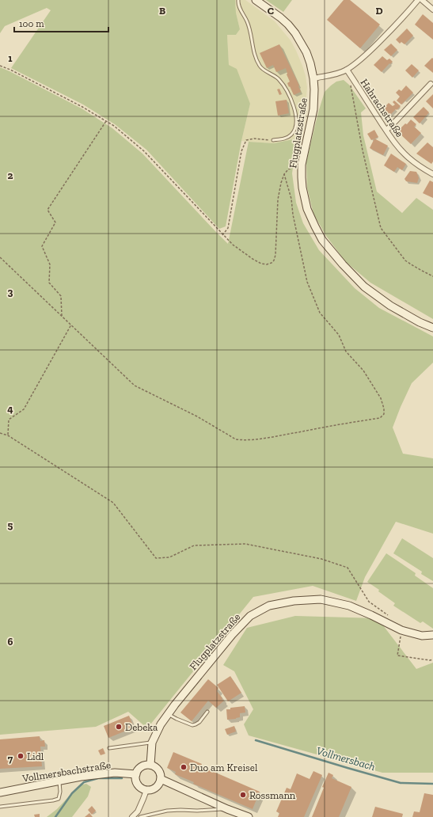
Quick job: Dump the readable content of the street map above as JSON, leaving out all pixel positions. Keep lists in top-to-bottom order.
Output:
{
  "streets": {
    "street": ["Hahrachstraße", "Flugplatzstraße", "Vollmersbachstraße"]
  },
  "crossings": [
    ["Flugplatzstraße", "Vollmersbachstraße"]
  ],
  "water": ["Vollmersbach"],
  "places": [
    "Debeka",
    "Lidl",
    "Duo am Kreisel",
    "Rossmann"
  ],
  "scale_bar": "100 m",
  "grid": {
    "columns": ["B", "C", "D"],
    "rows": [
      "1",
      "2",
      "3",
      "4",
      "5",
      "6",
      "7"
    ]
  }
}
